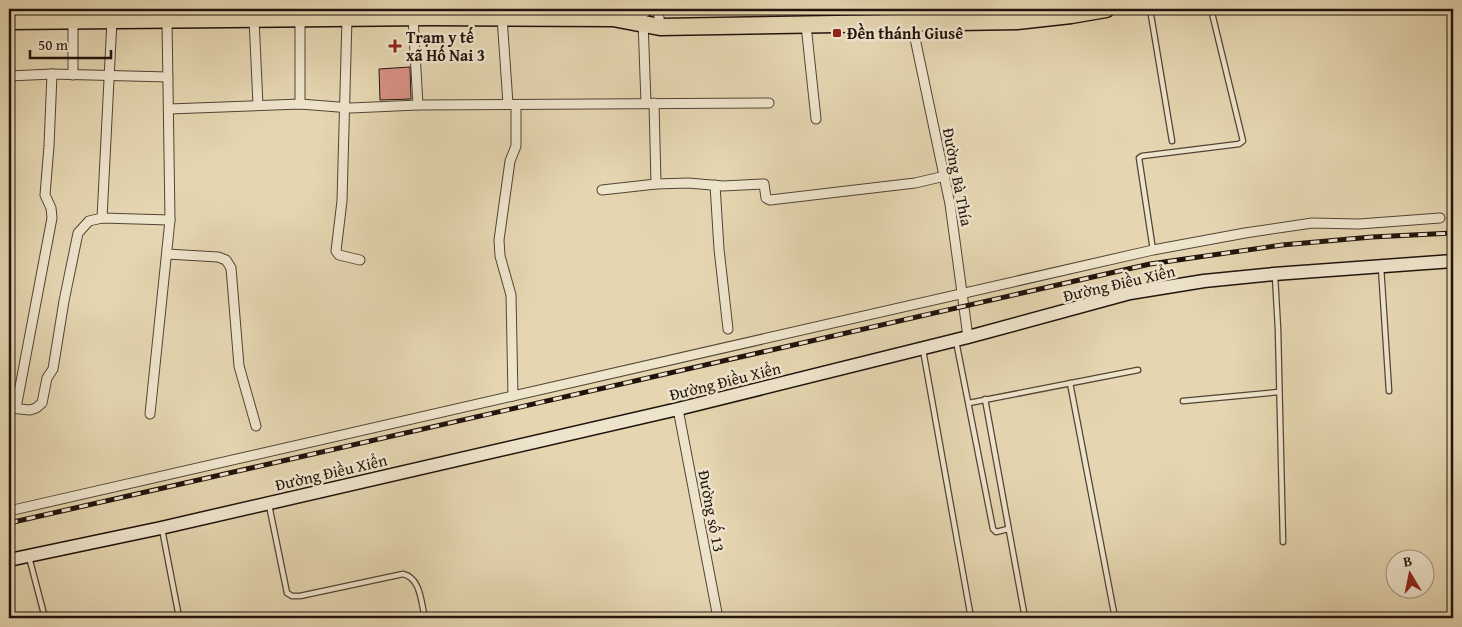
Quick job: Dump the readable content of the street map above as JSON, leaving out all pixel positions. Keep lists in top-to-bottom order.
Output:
{
  "streets": {
    "street": ["Đường Bà Thía", "Đường Điều Xiển", "Đường số 13"]
  },
  "crossings": [
    ["Đường Bà Thía", "Đường Điều Xiển"],
    ["Đường Điều Xiển", "Đường số 13"]
  ],
  "places": {
    "transit": ["Đền thánh Giusê"],
    "health": ["Trạm y tế xã Hố Nai 3"]
  },
  "scale_bar": "50 m",
  "north": "top"
}
